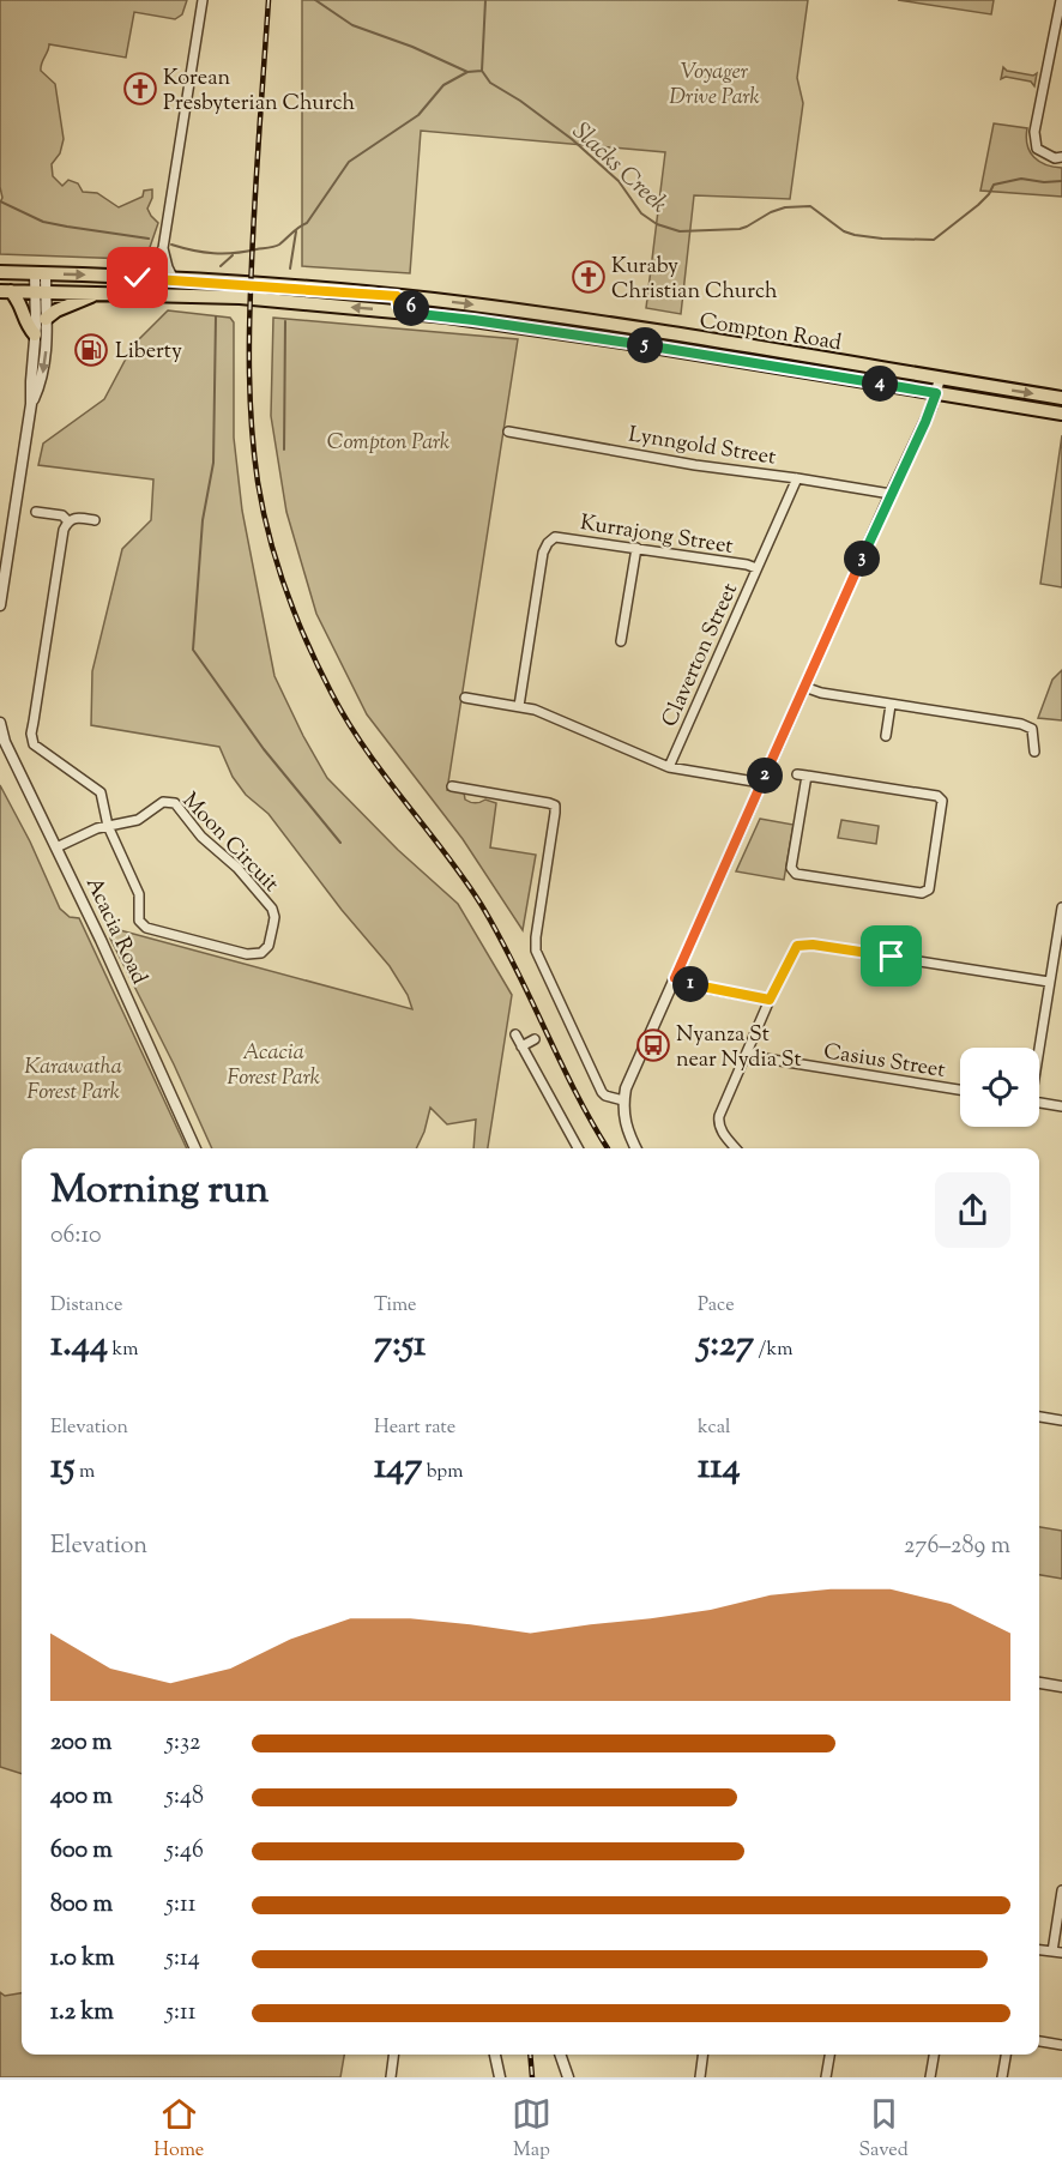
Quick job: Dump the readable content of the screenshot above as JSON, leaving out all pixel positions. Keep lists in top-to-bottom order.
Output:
{
  "streets": {
    "main road": ["Compton Road"],
    "street": [
      "Lynngold Street",
      "Kurrajong Street",
      "Claverton Street",
      "Moon Circuit",
      "Acacia Road",
      "Casius Street"
    ]
  },
  "crossings": [
    ["Lynngold Street", "Claverton Street"],
    ["Kurrajong Street", "Claverton Street"],
    ["Moon Circuit", "Acacia Road"]
  ],
  "water": ["Slacks Creek"],
  "parks": [
    "Voyager Drive Park",
    "Compton Park",
    "Acacia Forest Park",
    "Karawatha Forest Park"
  ],
  "places": {
    "church": ["Korean Presbyterian Church", "Kuraby Christian Church"],
    "fuel station": ["Liberty"],
    "bus stop": ["Nyanza St near Nydia St"]
  },
  "page": {
    "pins": [
      "6",
      "5",
      "4",
      "3",
      "2",
      "1"
    ],
    "heading": ["Morning run", "06:10"],
    "stats": [
      ["Distance", "1.44 km"],
      ["Time", "7:51"],
      ["Pace", "5:27 /km"],
      ["Elevation", "15 m"],
      ["Heart rate", "147 bpm"],
      ["kcal", "114"]
    ],
    "chart": ["Elevation", "276–289 m"],
    "list": [
      {
        "name": "200 m",
        "note": "5:32"
      },
      {
        "name": "400 m",
        "note": "5:48"
      },
      {
        "name": "600 m",
        "note": "5:46"
      },
      {
        "name": "800 m",
        "note": "5:11"
      },
      {
        "name": "1.0 km",
        "note": "5:14"
      },
      {
        "name": "1.2 km",
        "note": "5:11"
      }
    ],
    "tabs": ["Home", "Map", "Saved"]
  }
}
